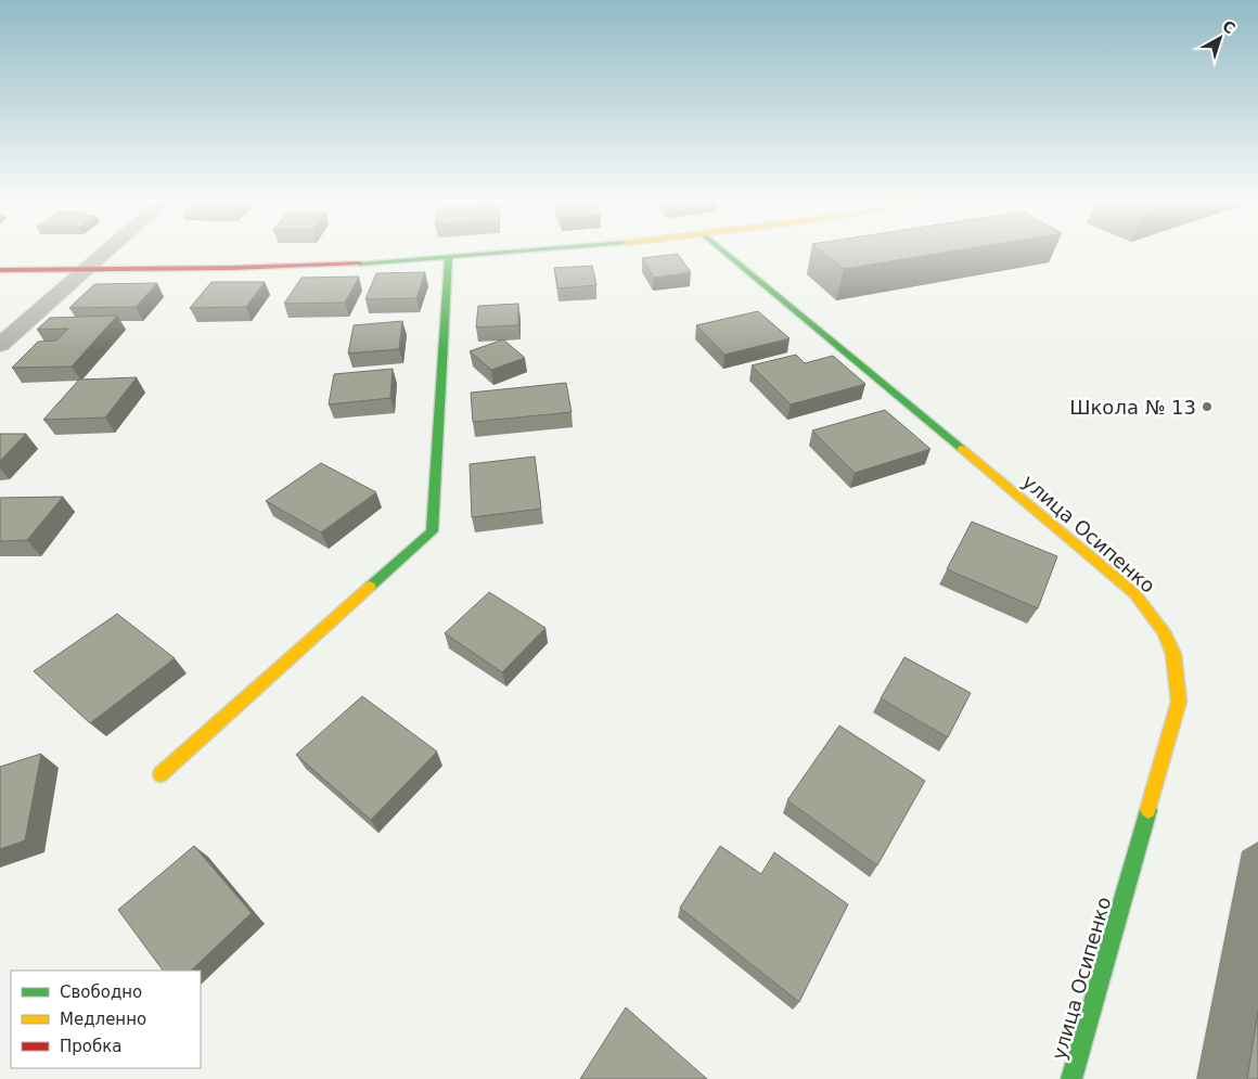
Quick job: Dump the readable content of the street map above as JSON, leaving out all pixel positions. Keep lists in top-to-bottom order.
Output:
{
  "streets": {
    "street": ["улица Осипенко"]
  },
  "places": ["Школа № 13"],
  "legend": ["Свободно", "Медленно", "Пробка"],
  "north": "top right"
}
